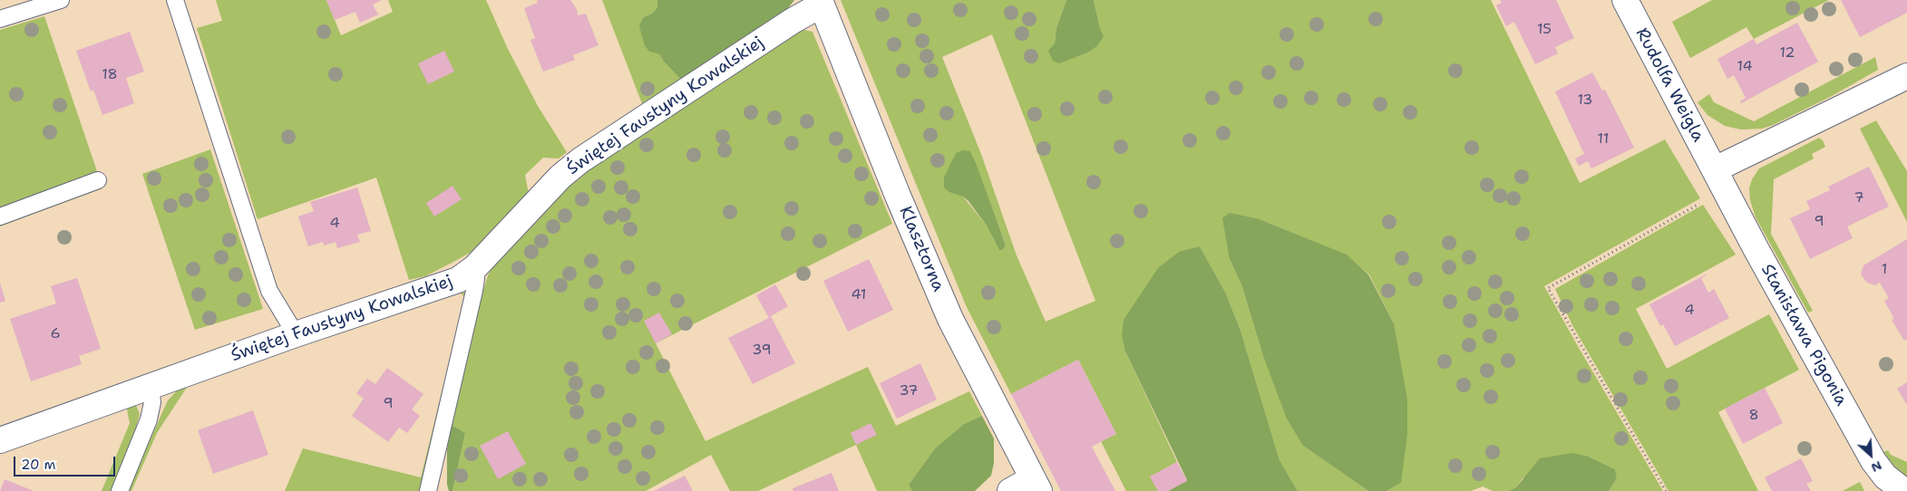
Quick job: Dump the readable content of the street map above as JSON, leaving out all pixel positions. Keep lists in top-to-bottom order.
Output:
{
  "streets": {
    "street": [
      "Rudolfa Weigla",
      "Świętej Faustyny Kowalskiej",
      "Klasztorna",
      "Stanisława Pigonia"
    ]
  },
  "crossings": [
    ["Rudolfa Weigla", "Stanisława Pigonia"],
    ["Świętej Faustyny Kowalskiej", "Klasztorna"]
  ],
  "house_numbers": [
    "15",
    "12",
    "14",
    "18",
    "13",
    "11",
    "7",
    "9",
    "4",
    "1",
    "41",
    "4",
    "6",
    "39",
    "37",
    "9",
    "8"
  ],
  "scale_bar": "20 m",
  "north": "bottom right"
}
